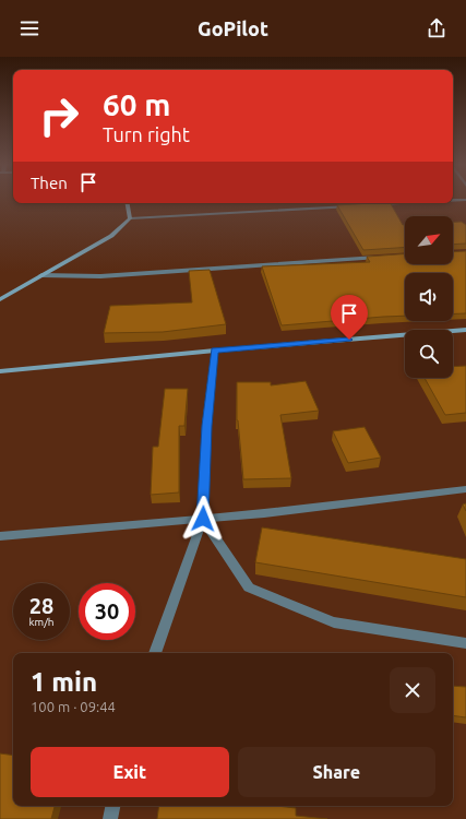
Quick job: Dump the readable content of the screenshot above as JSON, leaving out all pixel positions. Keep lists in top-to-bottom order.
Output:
{
  "north": "top right",
  "page": {
    "header": "GoPilot",
    "turn": ["60 m", "Turn right"],
    "then": "Then",
    "speed": "28 km/h",
    "limit": "30",
    "heading": ["1 min", "100 m · 09:44"],
    "buttons": ["Exit", "Share"]
  }
}
